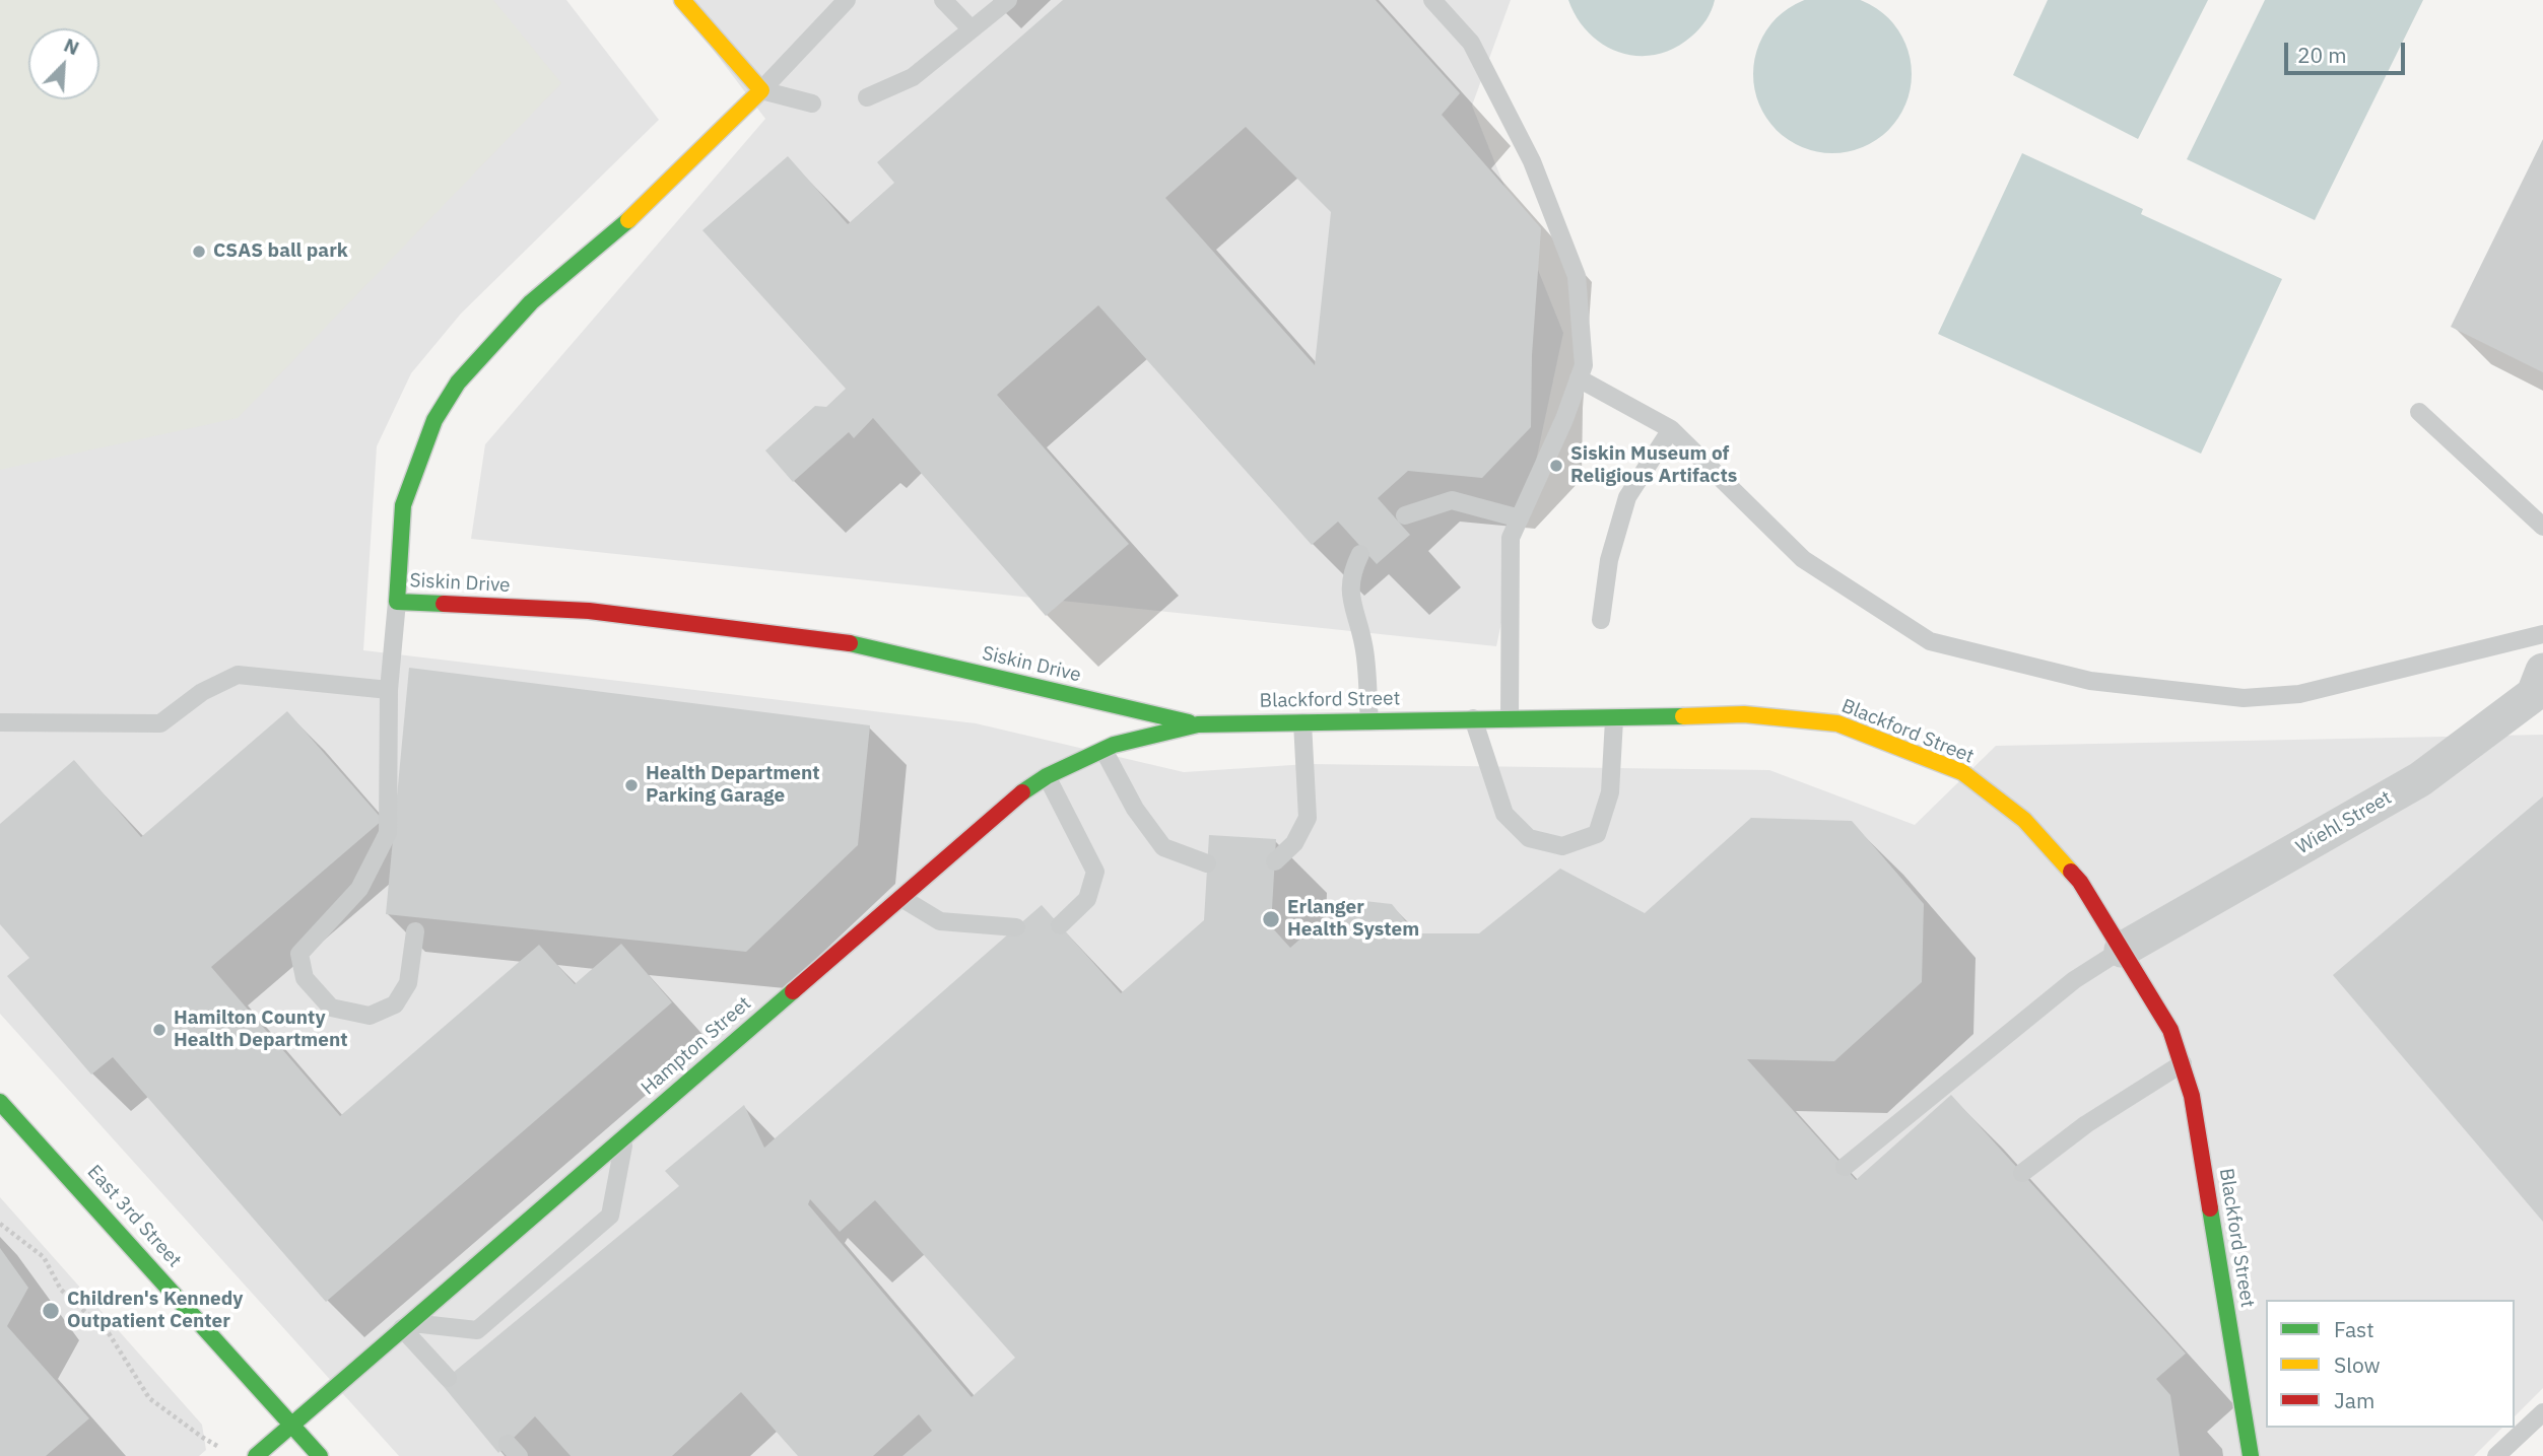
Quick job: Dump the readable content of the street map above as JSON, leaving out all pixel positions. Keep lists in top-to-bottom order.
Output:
{
  "streets": {
    "street": [
      "Siskin Drive",
      "Blackford Street",
      "Wiehl Street",
      "Hampton Street",
      "East 3rd Street"
    ]
  },
  "crossings": [
    ["Siskin Drive", "Blackford Street"],
    ["Siskin Drive", "Hampton Street"],
    ["Blackford Street", "Wiehl Street"],
    ["Blackford Street", "Hampton Street"],
    ["Hampton Street", "East 3rd Street"]
  ],
  "places": [
    "CSAS ball park",
    "Siskin Museum of Religious Artifacts",
    "Health Department Parking Garage",
    "Erlanger Health System",
    "Hamilton County Health Department",
    "Children's Kennedy Outpatient Center"
  ],
  "legend": ["Fast", "Slow", "Jam"],
  "scale_bar": "20 m",
  "north": "top right"
}
